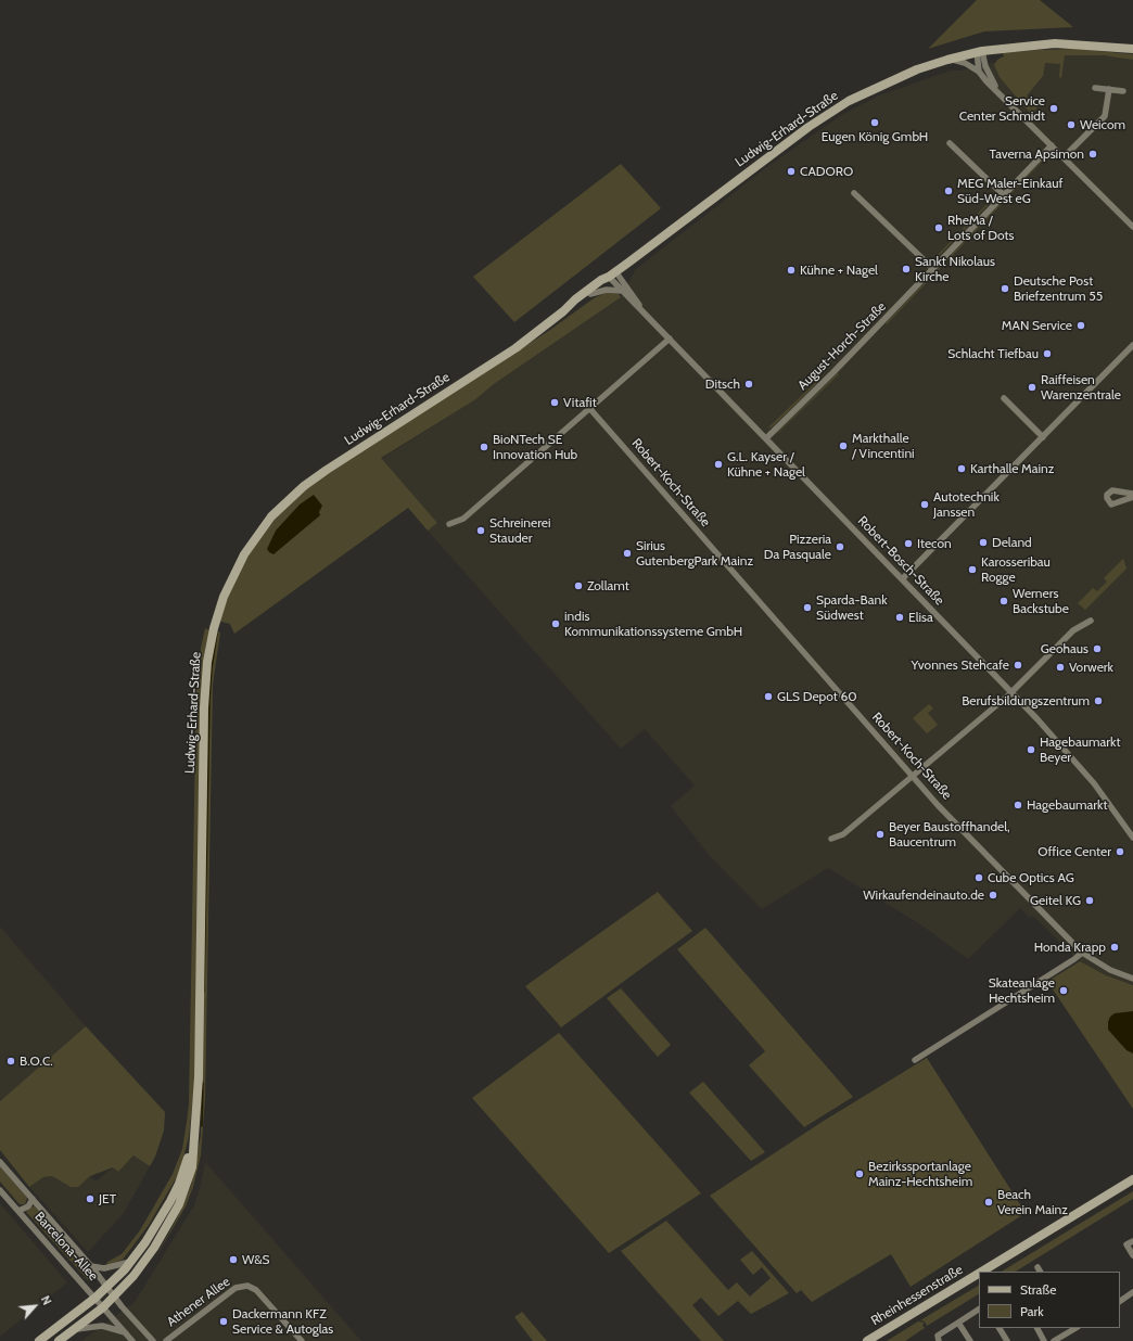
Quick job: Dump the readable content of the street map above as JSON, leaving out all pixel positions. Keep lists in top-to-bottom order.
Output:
{
  "streets": {
    "main road": ["Ludwig-Erhard-Straße", "Rheinhessenstraße"],
    "street": [
      "August-Horch-Straße",
      "Robert-Koch-Straße",
      "Robert-Bosch-Straße",
      "Barcelona-Allee",
      "Athener Allee"
    ]
  },
  "crossings": [
    ["Ludwig-Erhard-Straße", "Robert-Bosch-Straße"],
    ["Ludwig-Erhard-Straße", "Barcelona-Allee"],
    ["August-Horch-Straße", "Robert-Bosch-Straße"]
  ],
  "places": [
    "Service Center Schmidt",
    "Eugen König GmbH",
    "Weicom",
    "Taverna Apsimon",
    "CADORO",
    "MEG Maler-Einkauf Süd-West eG",
    "RheMa / Lots of Dots",
    "Sankt Nikolaus Kirche",
    "Kühne + Nagel",
    "Deutsche Post Briefzentrum 55",
    "MAN Service",
    "Schlacht Tiefbau",
    "Ditsch",
    "Raiffeisen Warenzentrale",
    "Vitafit",
    "Markthalle / Vincentini",
    "BioNTech SE Innovation Hub",
    "G.L. Kayser / Kühne + Nagel",
    "Karthalle Mainz",
    "Autotechnik Janssen",
    "Schreinerei Stauder",
    "Deland",
    "Itecon",
    "Pizzeria Da Pasquale",
    "Sirius GutenbergPark Mainz",
    "Karosseribau Rogge",
    "Zollamt",
    "Werners Backstube",
    "Sparda-Bank Südwest",
    "Elisa",
    "indis Kommunikationssysteme GmbH",
    "Geohaus",
    "Yvonnes Stehcafe",
    "Vorwerk",
    "GLS Depot 60",
    "Berufsbildungszentrum",
    "Hagebaumarkt Beyer",
    "Hagebaumarkt",
    "Beyer Baustoffhandel, Baucentrum",
    "Office Center",
    "Cube Optics AG",
    "Wirkaufendeinauto.de",
    "Geitel KG",
    "Honda Krapp",
    "Skateanlage Hechtsheim",
    "B.O.C.",
    "Bezirkssportanlage Mainz-Hechtsheim",
    "JET",
    "Beach Verein Mainz",
    "W&S",
    "Dackermann KFZ Service & Autoglas"
  ],
  "legend": ["Straße", "Park"],
  "north": "top right"
}
